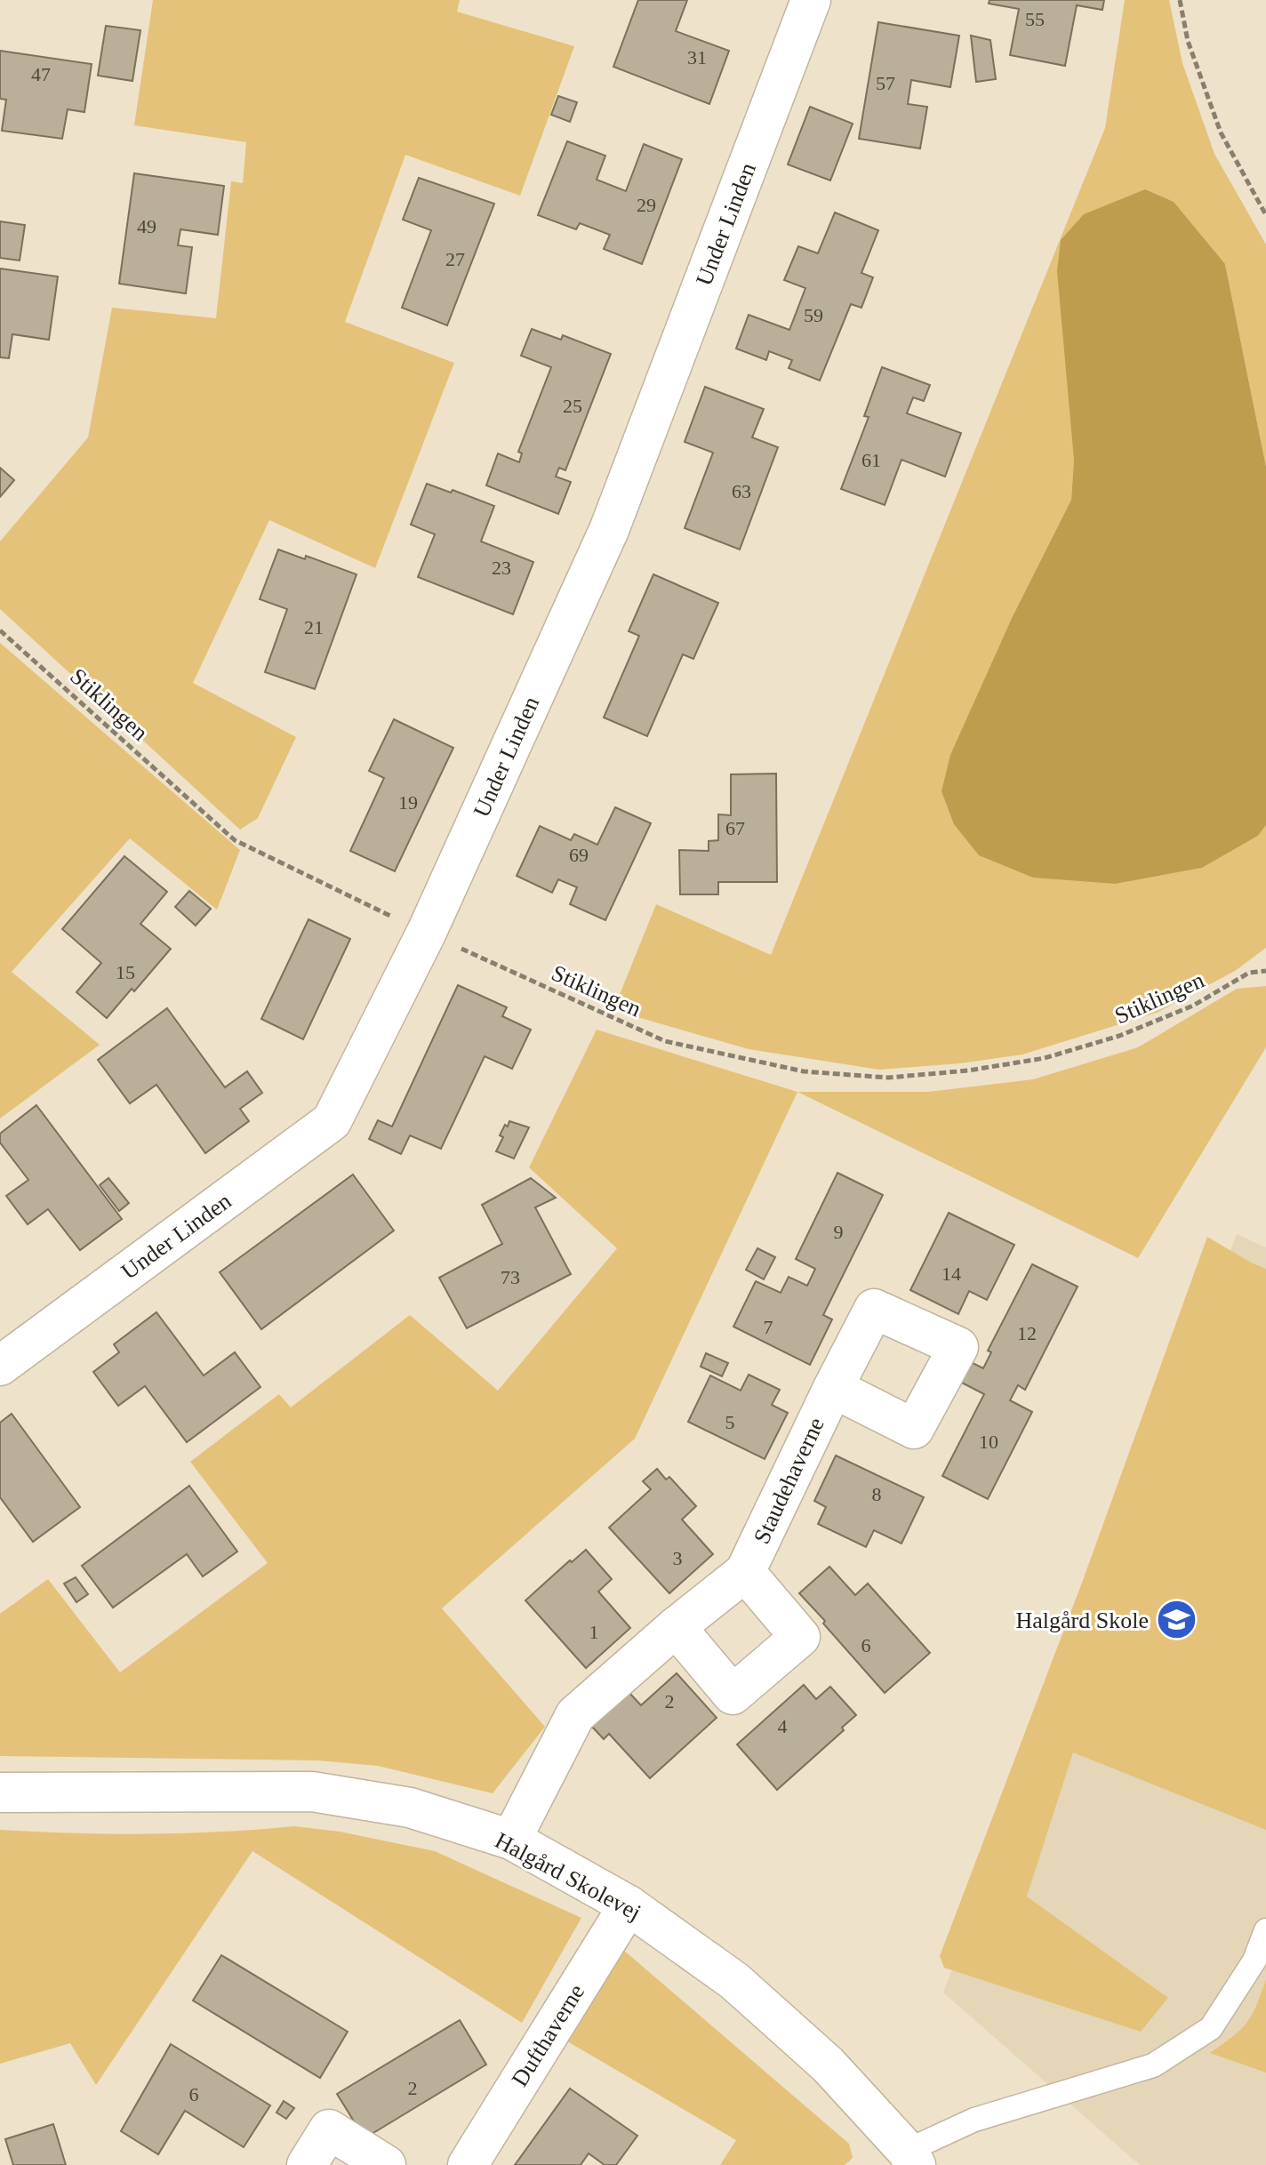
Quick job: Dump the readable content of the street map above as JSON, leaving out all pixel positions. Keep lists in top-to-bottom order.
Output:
{
  "streets": {
    "street": [
      "Under Linden",
      "Staudehaverne",
      "Halgård Skolevej",
      "Dufthaverne"
    ],
    "path": ["Stiklingen"]
  },
  "crossings": [
    ["Under Linden", "Stiklingen"],
    ["Staudehaverne", "Halgård Skolevej"],
    ["Halgård Skolevej", "Dufthaverne"]
  ],
  "places": {
    "school or university": ["Halgård Skole"]
  },
  "house_numbers": [
    "55",
    "31",
    "47",
    "57",
    "29",
    "49",
    "27",
    "59",
    "25",
    "61",
    "63",
    "23",
    "21",
    "19",
    "67",
    "69",
    "15",
    "9",
    "14",
    "73",
    "7",
    "12",
    "5",
    "10",
    "8",
    "3",
    "1",
    "6",
    "2",
    "4",
    "2",
    "6"
  ]
}
